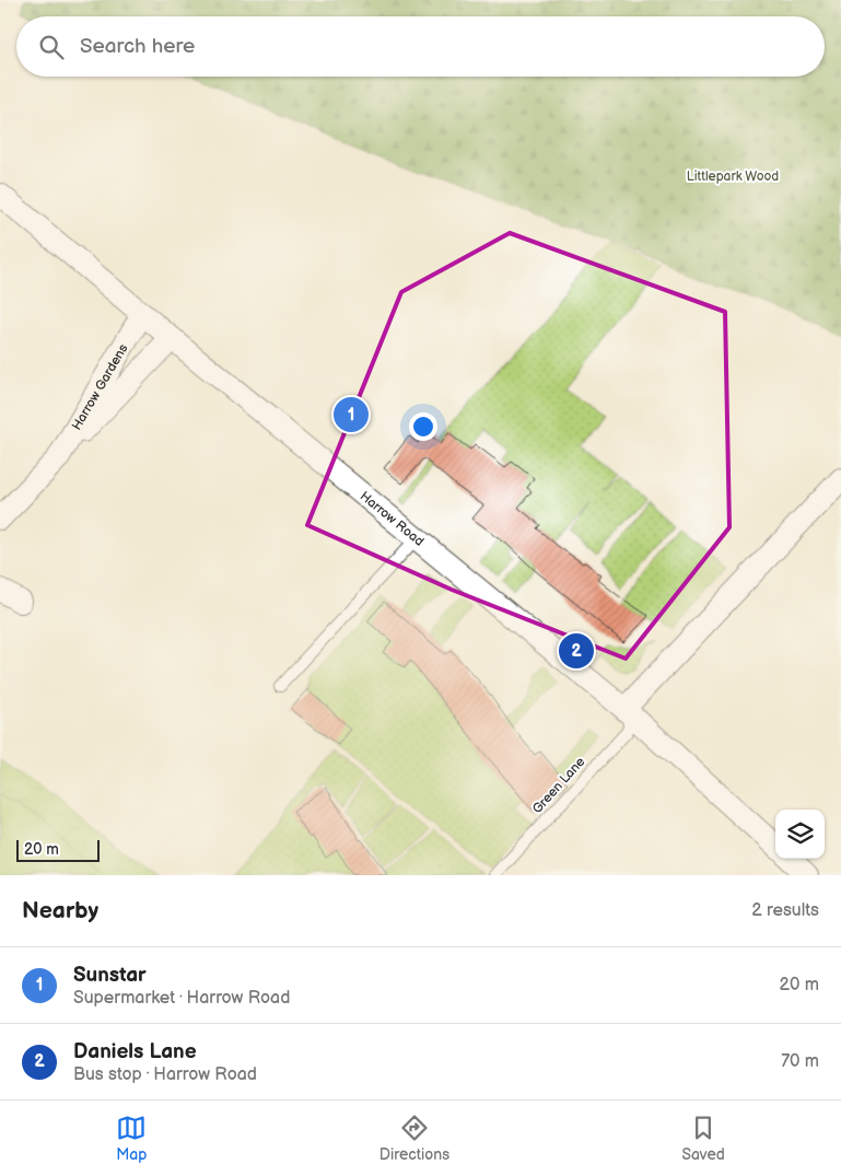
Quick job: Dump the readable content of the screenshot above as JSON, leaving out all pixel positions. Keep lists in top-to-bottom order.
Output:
{
  "streets": {
    "street": ["Harrow Gardens", "Harrow Road"],
    "lane": ["Green Lane"]
  },
  "crossings": [
    ["Harrow Gardens", "Harrow Road"],
    ["Harrow Road", "Green Lane"]
  ],
  "parks": ["Littlepark Wood"],
  "scale_bar": "20 m",
  "page": {
    "search": "Search here",
    "pins": ["1", "2"],
    "scale": "20 m",
    "heading": ["Nearby", "2 results"],
    "list": [
      {
        "mark": "1",
        "name": "Sunstar",
        "note": "Supermarket · Harrow Road",
        "value": "20 m"
      },
      {
        "mark": "2",
        "name": "Daniels Lane",
        "note": "Bus stop · Harrow Road",
        "value": "70 m"
      }
    ],
    "nav": ["Map", "Directions", "Saved"]
  }
}
